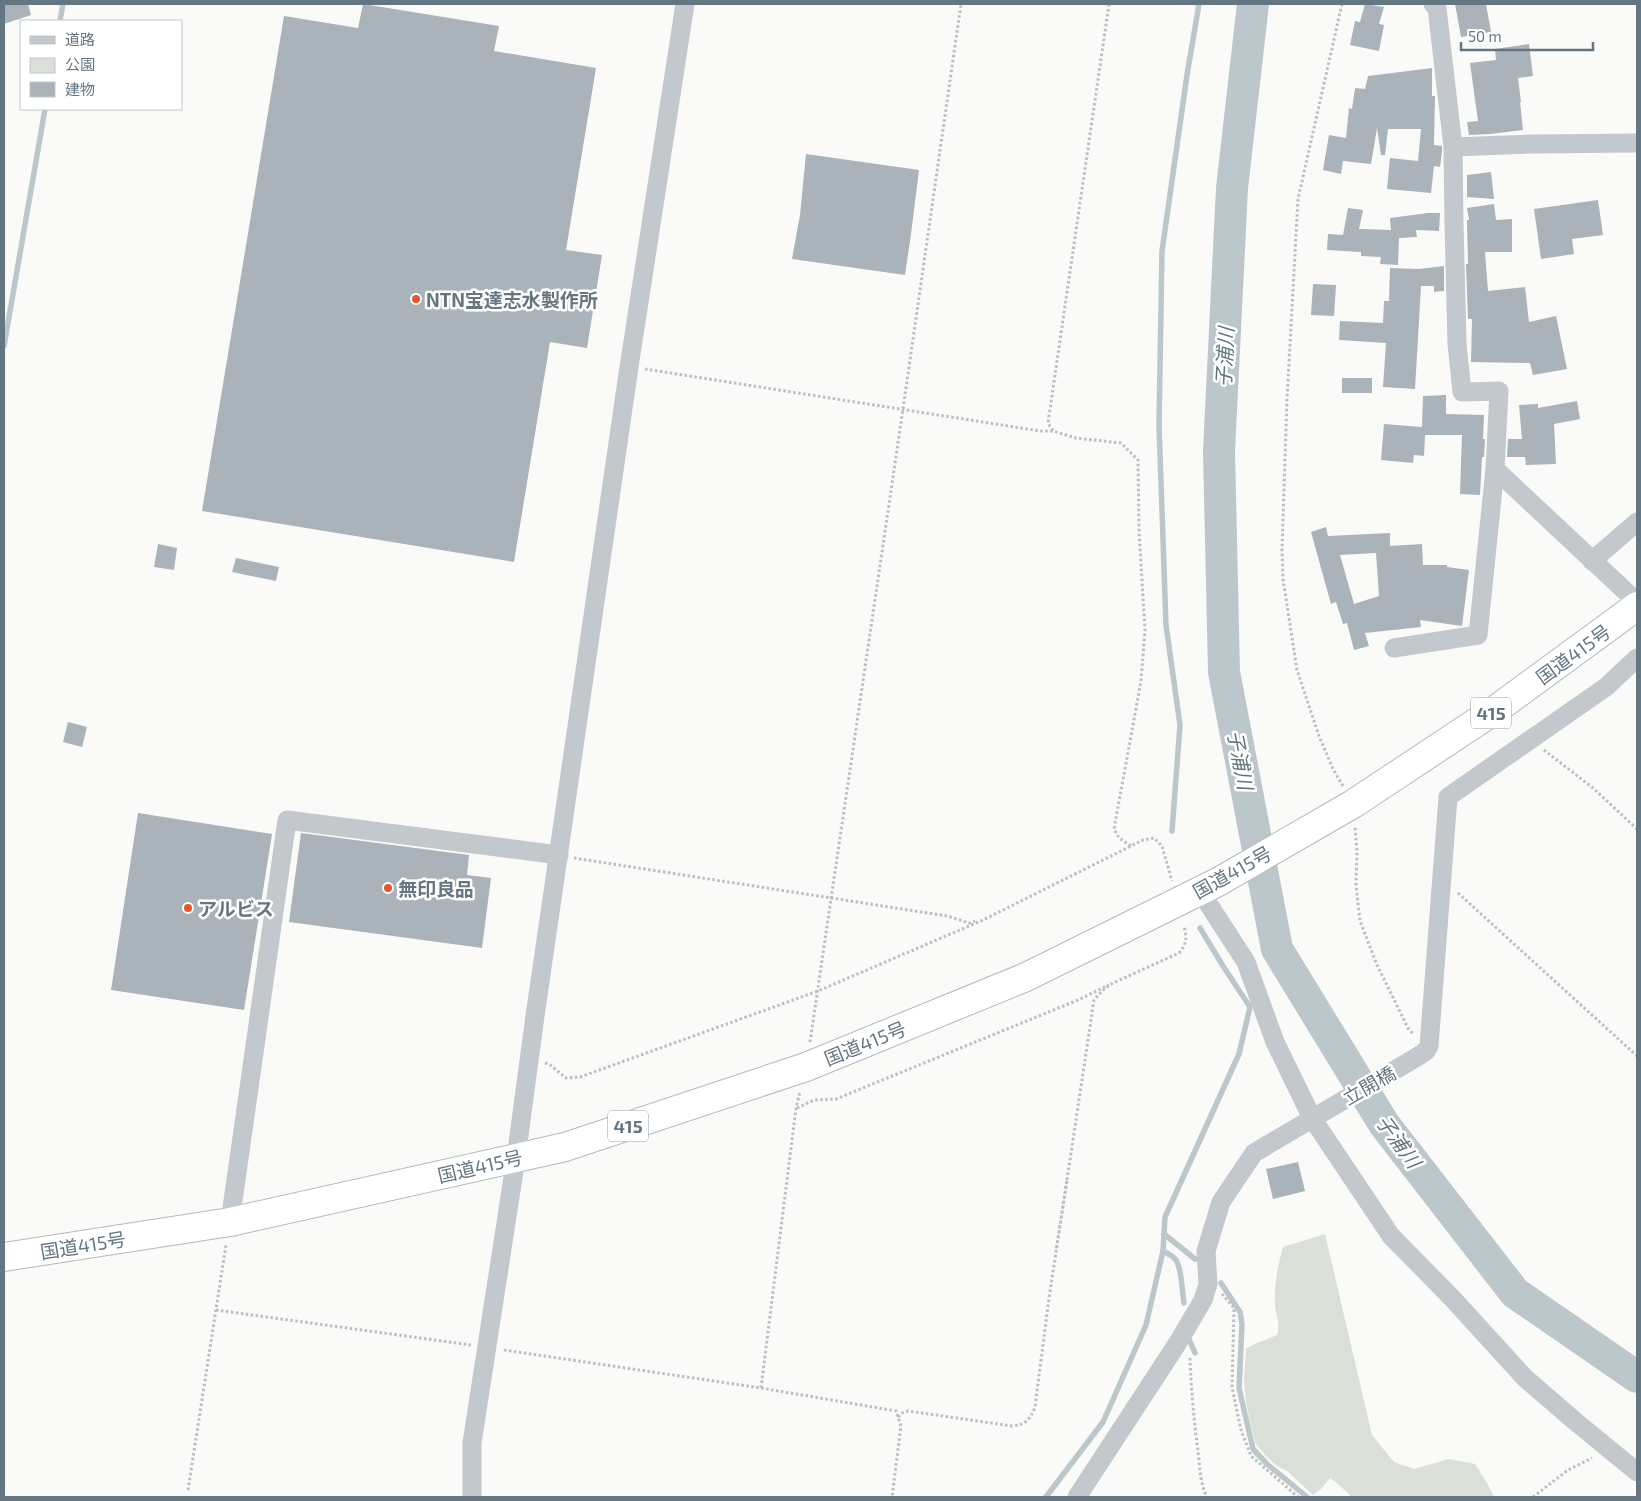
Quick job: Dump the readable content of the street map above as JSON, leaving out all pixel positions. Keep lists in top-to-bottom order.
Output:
{
  "streets": {
    "highway": ["国道415号", "415"],
    "street": ["立開橋"]
  },
  "water": ["子浦川"],
  "places": ["NTN宝達志水製作所", "無印良品", "アルビス"],
  "legend": ["道路", "公園", "建物"],
  "scale_bar": "50 m"
}
